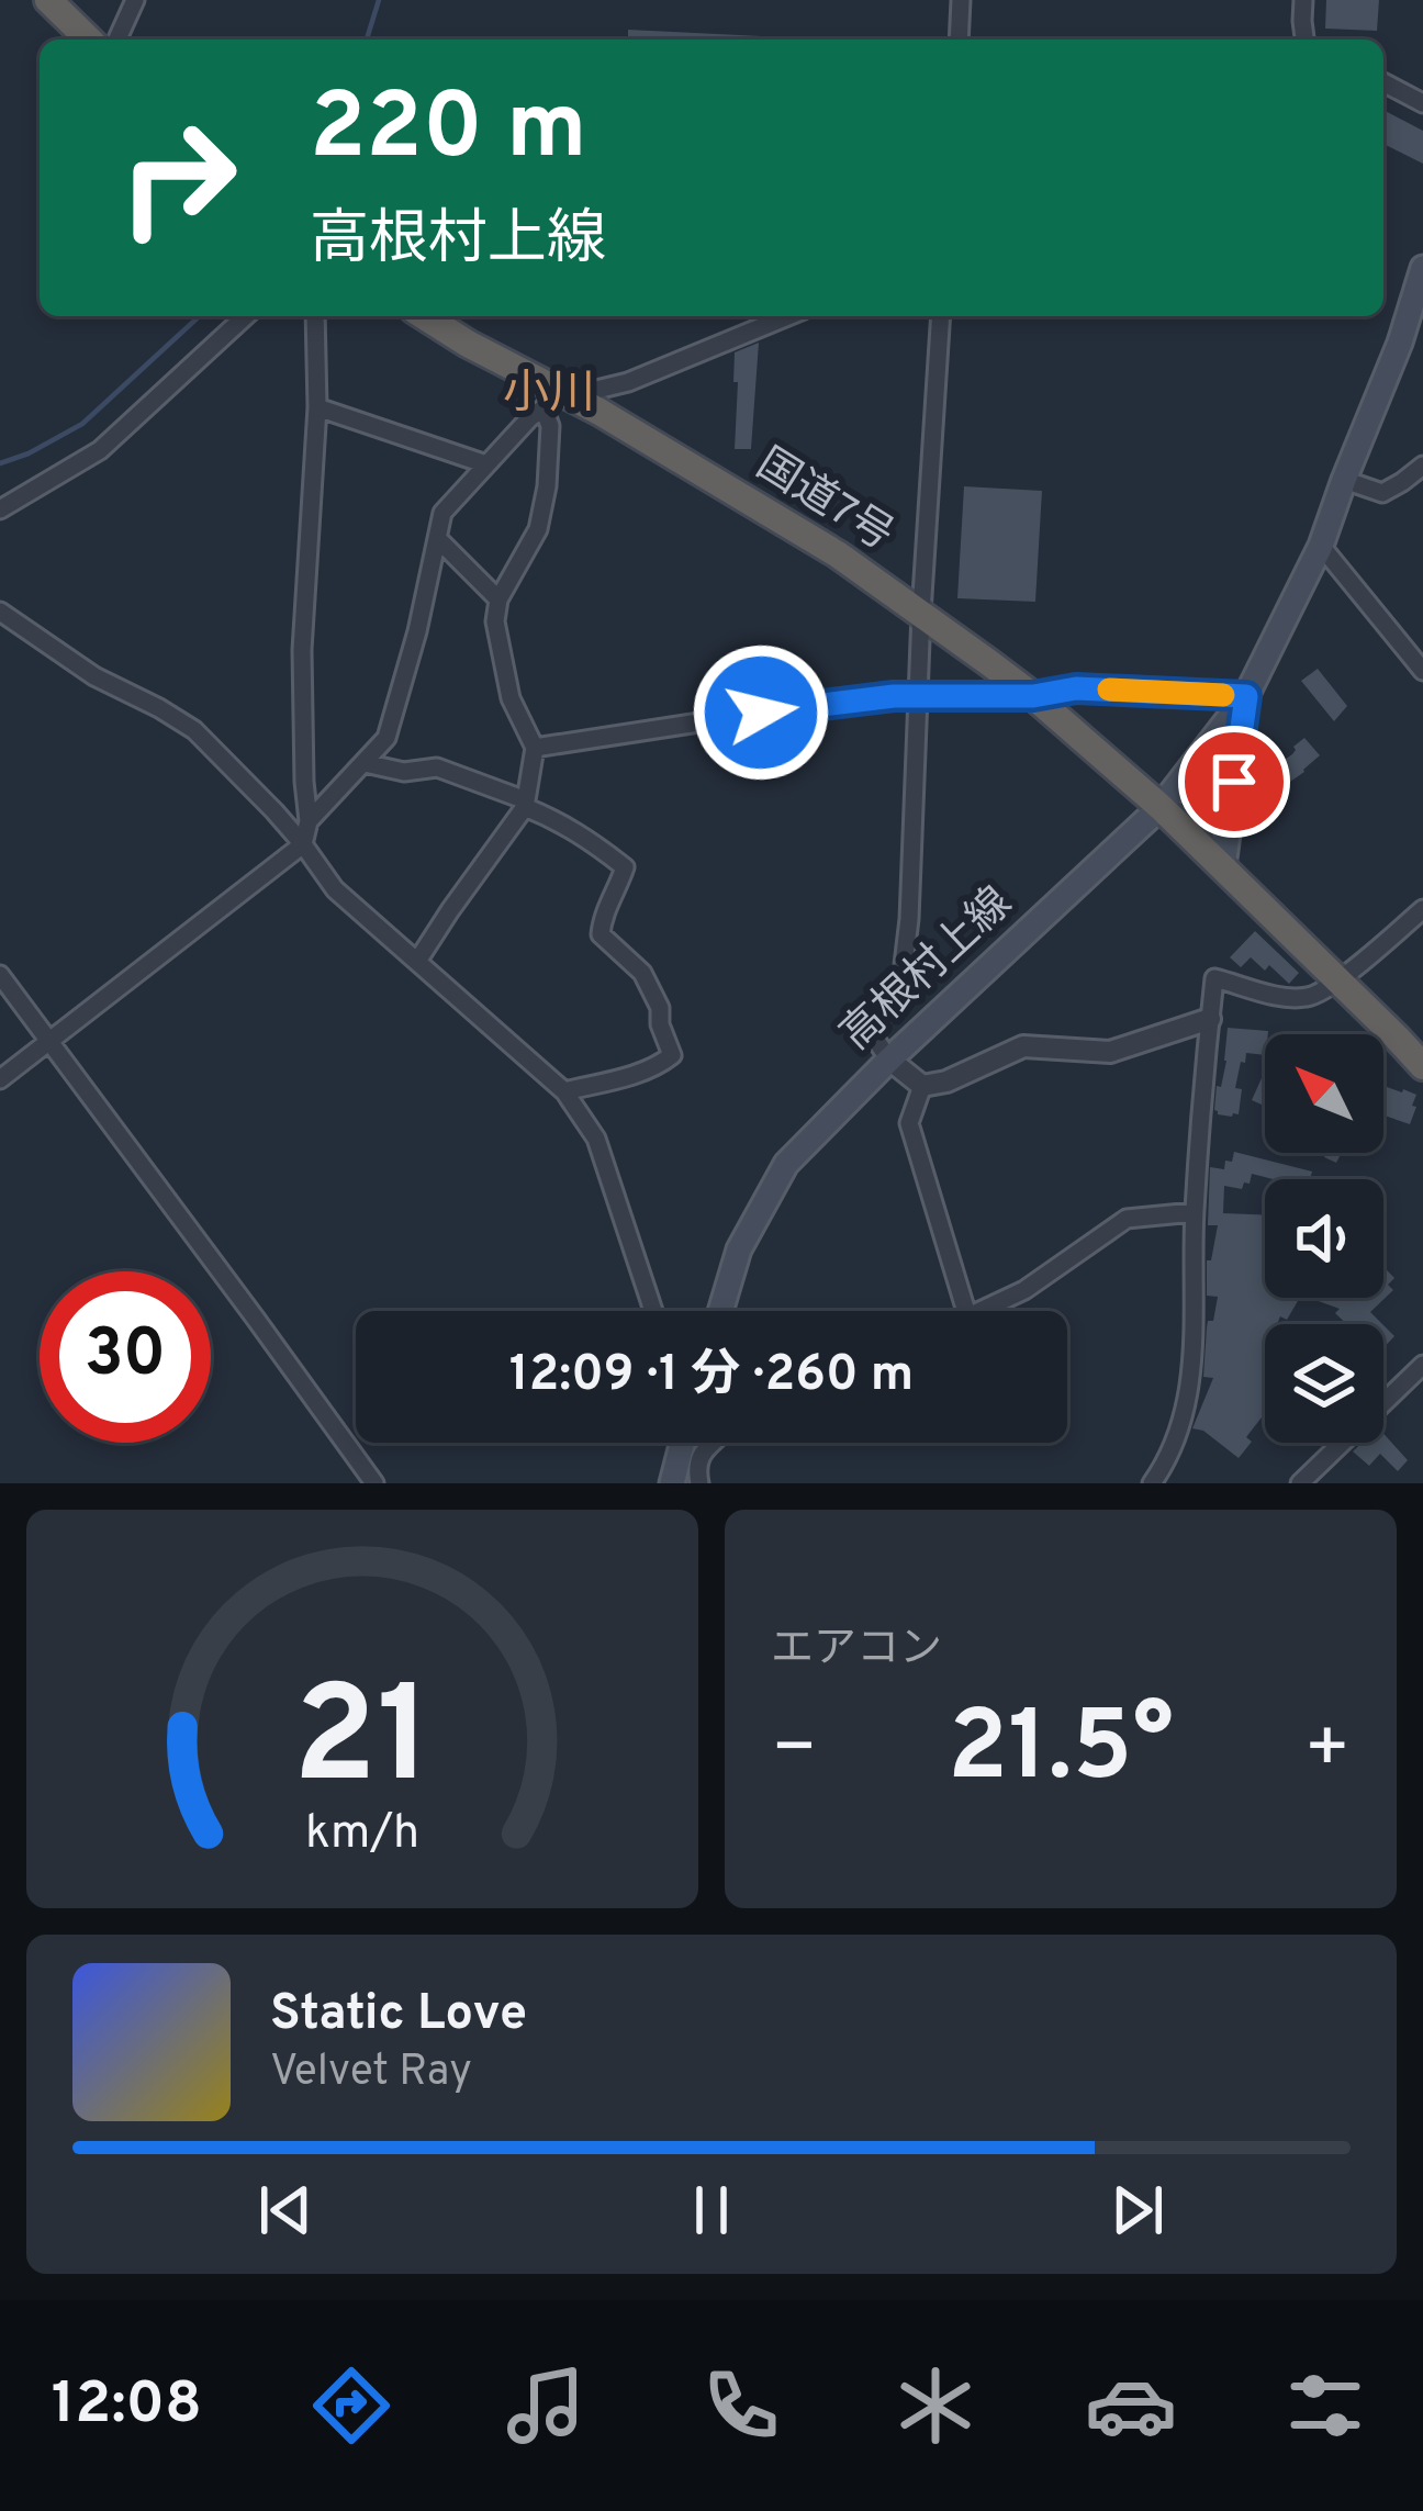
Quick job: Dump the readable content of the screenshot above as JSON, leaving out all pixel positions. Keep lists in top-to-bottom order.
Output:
{
  "streets": {
    "highway": ["国道7号"],
    "main road": ["高根村上線"]
  },
  "crossings": [
    ["国道7号", "高根村上線"]
  ],
  "districts": ["小川"],
  "north": "top left",
  "page": {
    "turn": ["220 m", "高根村上線"],
    "limit": "30",
    "trip": "12:09 · 1 分 · 260 m",
    "tile": "エアコン",
    "heat": ["−", "21.5°", "+"],
    "song": ["Static Love", "Velvet Ray"],
    "tabs": "12:08",
    "gauge": ["21", "km/h"]
  }
}
